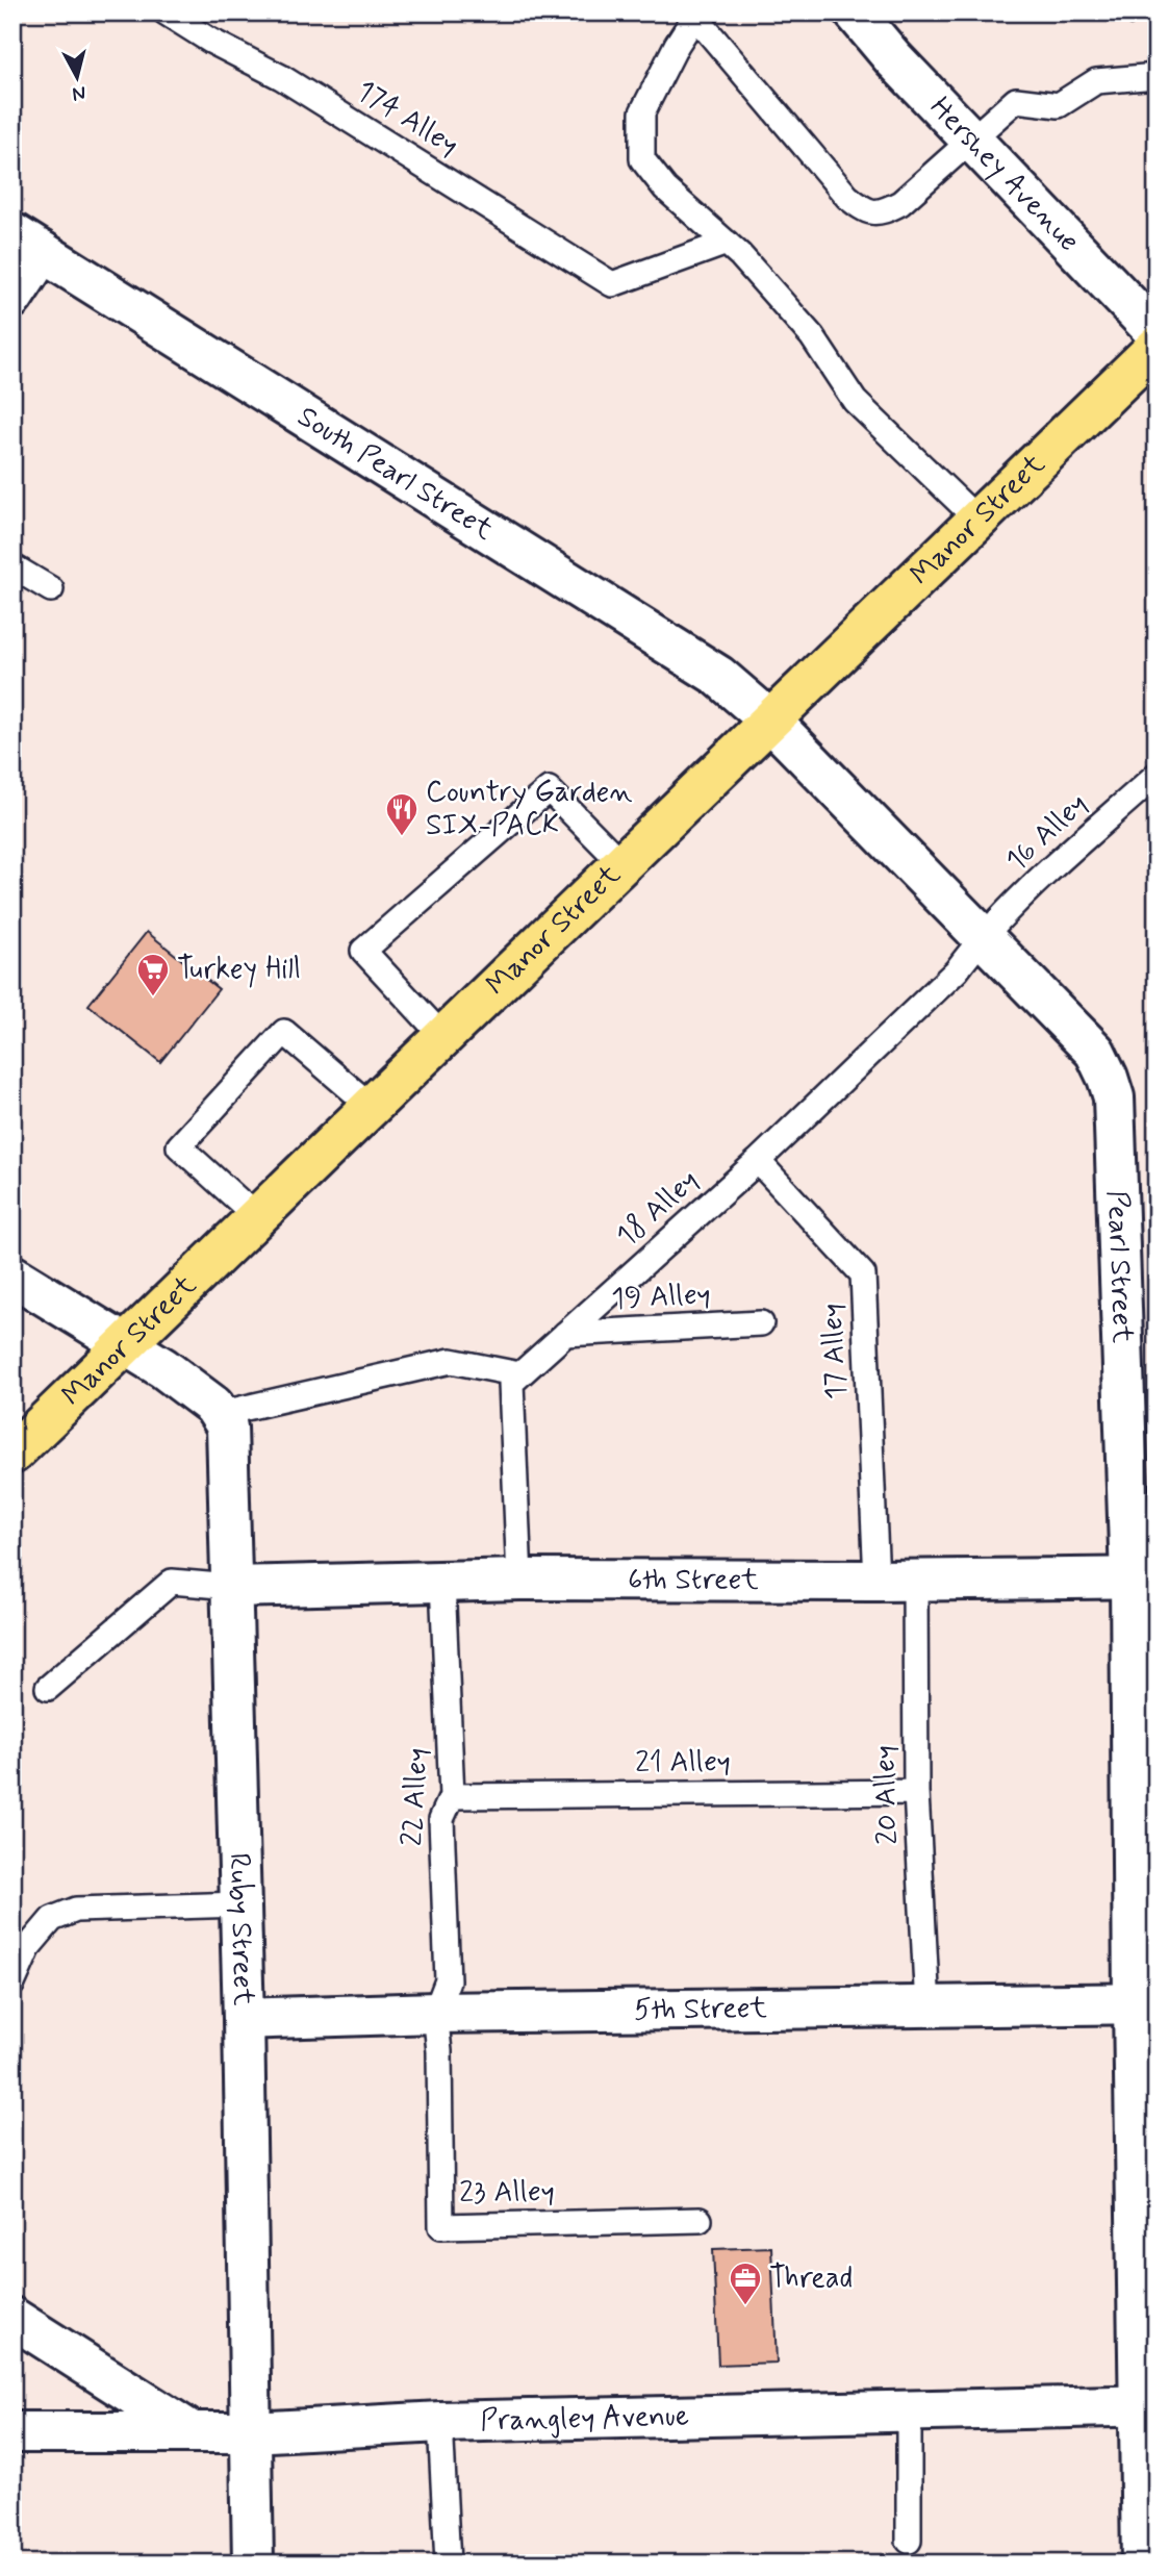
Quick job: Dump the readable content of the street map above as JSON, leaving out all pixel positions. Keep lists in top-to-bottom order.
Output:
{
  "streets": {
    "main road": ["Manor Street"],
    "street": [
      "Hershey Avenue",
      "South Pearl Street",
      "Pearl Street",
      "6th Street",
      "Ruby Street",
      "5th Street",
      "Prangley Avenue"
    ],
    "lane": [
      "174 Alley",
      "16 Alley",
      "18 Alley",
      "19 Alley",
      "17 Alley",
      "21 Alley",
      "20 Alley",
      "22 Alley",
      "23 Alley"
    ]
  },
  "crossings": [
    ["South Pearl Street", "Manor Street"],
    ["South Pearl Street", "Pearl Street"],
    ["Manor Street", "Pearl Street"],
    ["16 Alley", "18 Alley"],
    ["16 Alley", "Pearl Street"],
    ["18 Alley", "Pearl Street"],
    ["18 Alley", "19 Alley"],
    ["18 Alley", "17 Alley"],
    ["Pearl Street", "6th Street"],
    ["Pearl Street", "5th Street"],
    ["Pearl Street", "Prangley Avenue"],
    ["17 Alley", "6th Street"],
    ["17 Alley", "20 Alley"],
    ["6th Street", "20 Alley"],
    ["6th Street", "22 Alley"],
    ["6th Street", "Ruby Street"],
    ["21 Alley", "20 Alley"],
    ["21 Alley", "22 Alley"],
    ["20 Alley", "5th Street"],
    ["22 Alley", "5th Street"],
    ["22 Alley", "23 Alley"],
    ["Ruby Street", "5th Street"],
    ["Ruby Street", "Prangley Avenue"],
    ["5th Street", "23 Alley"]
  ],
  "places": {
    "restaurant": ["Country Garden SIX-PACK"],
    "supermarket": ["Turkey Hill"],
    "office": ["Thread"]
  },
  "north": "bottom"
}
